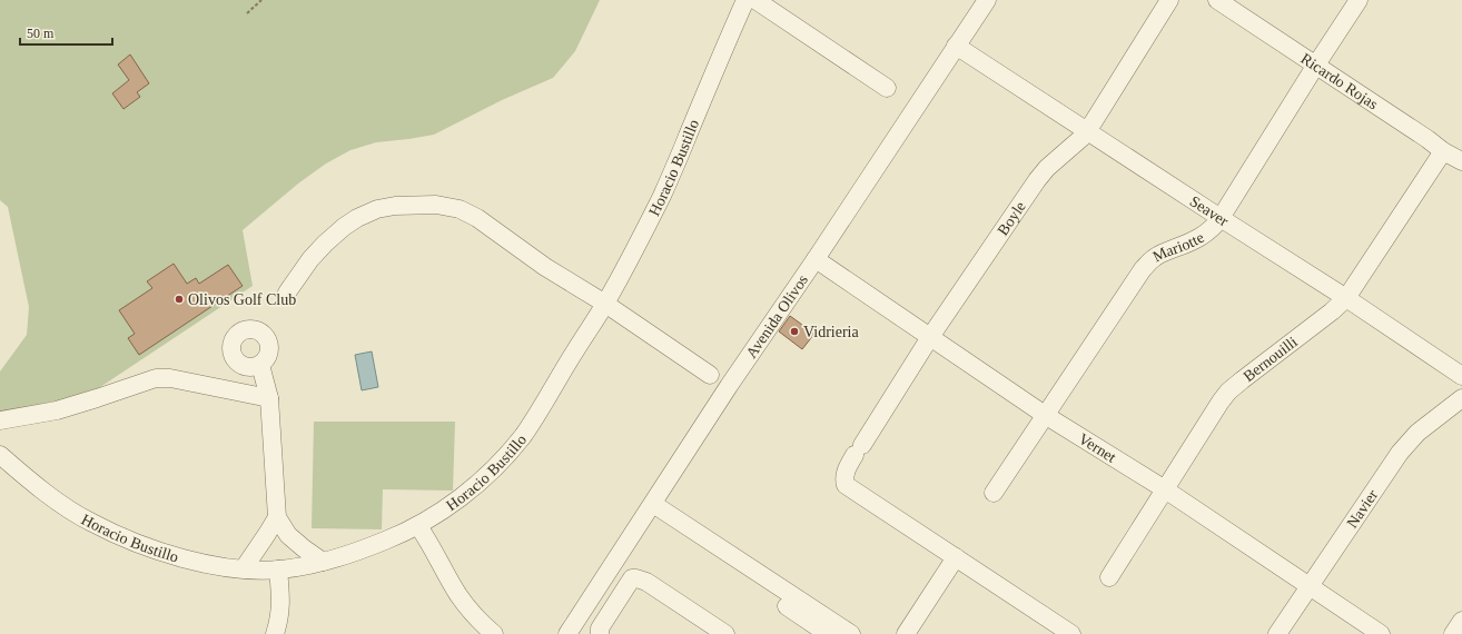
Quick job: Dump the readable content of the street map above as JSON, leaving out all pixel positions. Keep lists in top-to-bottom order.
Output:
{
  "streets": {
    "street": [
      "Ricardo Rojas",
      "Horacio Bustillo",
      "Seaver",
      "Boyle",
      "Mariotte",
      "Avenida Olivos",
      "Bernouilli",
      "Vernet",
      "Navier"
    ]
  },
  "crossings": [
    ["Ricardo Rojas", "Mariotte"],
    ["Ricardo Rojas", "Bernouilli"],
    ["Seaver", "Boyle"],
    ["Seaver", "Mariotte"],
    ["Seaver", "Avenida Olivos"],
    ["Seaver", "Bernouilli"],
    ["Boyle", "Vernet"],
    ["Mariotte", "Vernet"],
    ["Avenida Olivos", "Vernet"],
    ["Bernouilli", "Vernet"],
    ["Vernet", "Navier"]
  ],
  "places": ["Olivos Golf Club", "Vidrieria"],
  "scale_bar": "50 m"
}
